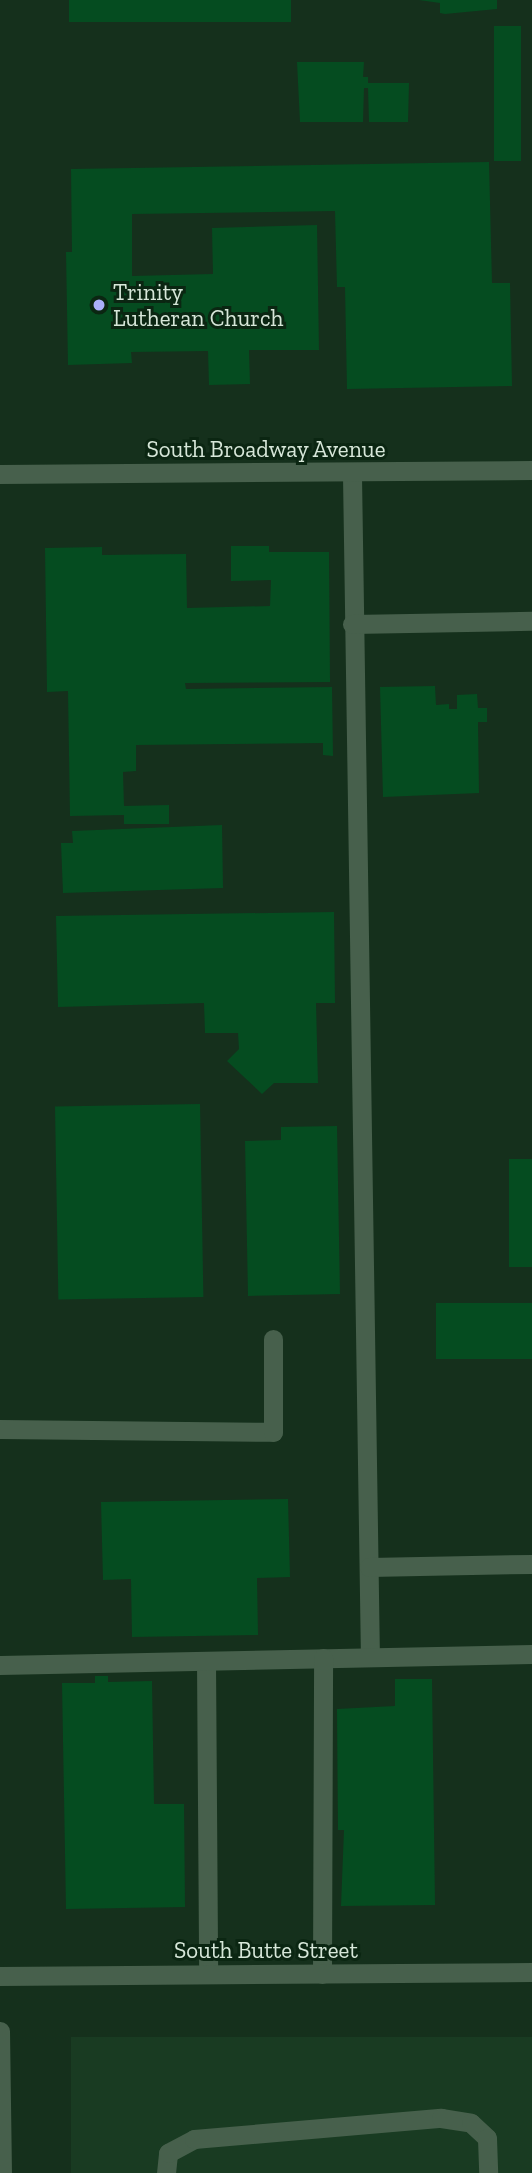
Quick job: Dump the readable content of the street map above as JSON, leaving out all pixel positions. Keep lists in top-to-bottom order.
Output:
{
  "streets": {
    "street": ["South Broadway Avenue", "South Butte Street"]
  },
  "places": ["Trinity Lutheran Church"]
}
